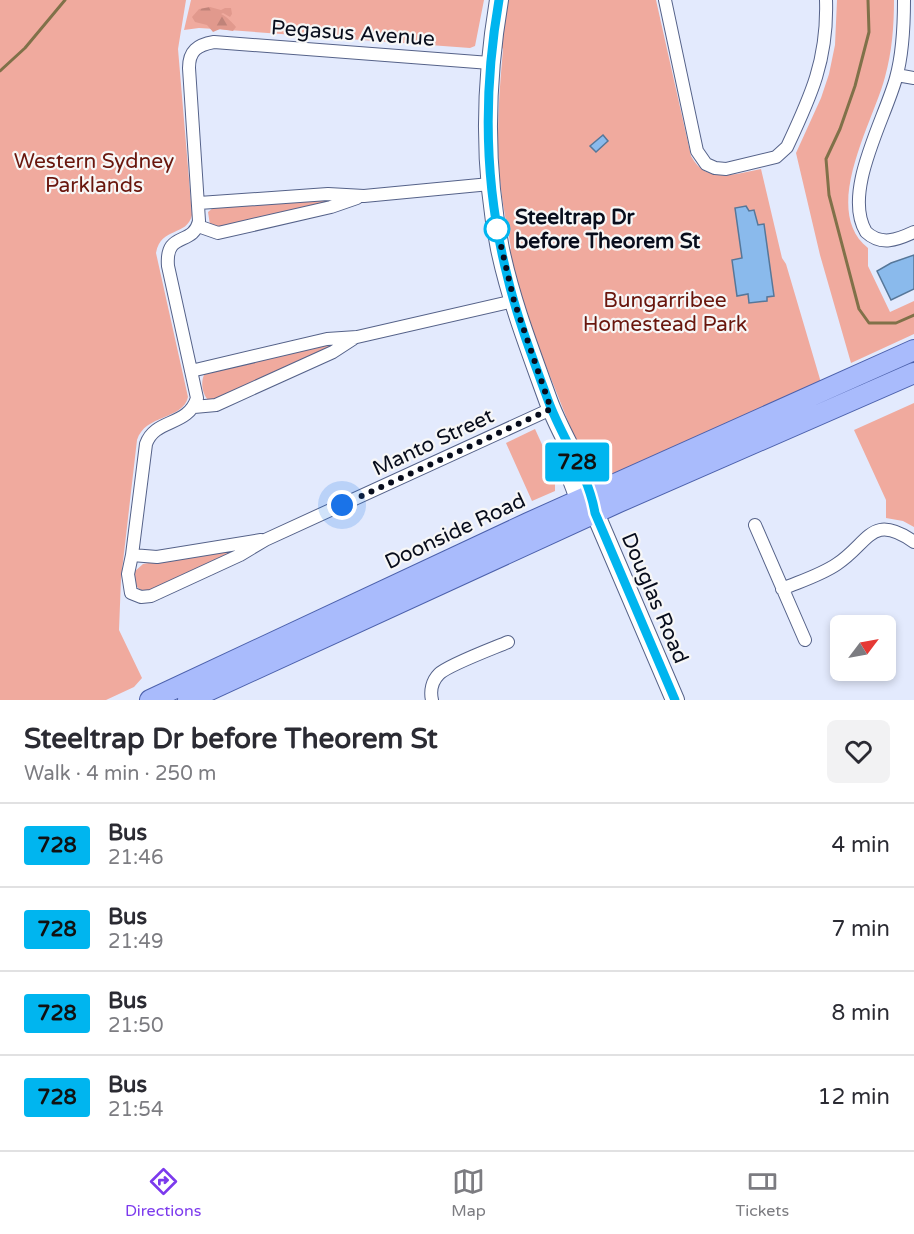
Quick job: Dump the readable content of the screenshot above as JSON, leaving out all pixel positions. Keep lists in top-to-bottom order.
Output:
{
  "streets": {
    "main road": ["Doonside Road"],
    "street": ["Pegasus Avenue", "Manto Street", "Douglas Road"]
  },
  "crossings": [
    ["Pegasus Avenue", "Douglas Road"],
    ["Manto Street", "Douglas Road"],
    ["Doonside Road", "Douglas Road"]
  ],
  "parks": ["Western Sydney Parklands", "Bungarribee Homestead Park"],
  "places": ["Steeltrap Dr before Theorem St"],
  "lines": ["bus line 728"],
  "north": "top right",
  "page": {
    "on_map": "728",
    "heading": ["Steeltrap Dr before Theorem St", "Walk · 4 min · 250 m"],
    "list": [
      {
        "mark": "728",
        "name": "Bus",
        "note": "21:46",
        "value": "4 min"
      },
      {
        "mark": "728",
        "name": "Bus",
        "note": "21:49",
        "value": "7 min"
      },
      {
        "mark": "728",
        "name": "Bus",
        "note": "21:50",
        "value": "8 min"
      },
      {
        "mark": "728",
        "name": "Bus",
        "note": "21:54",
        "value": "12 min"
      }
    ],
    "tabs": ["Directions", "Map", "Tickets"]
  }
}
